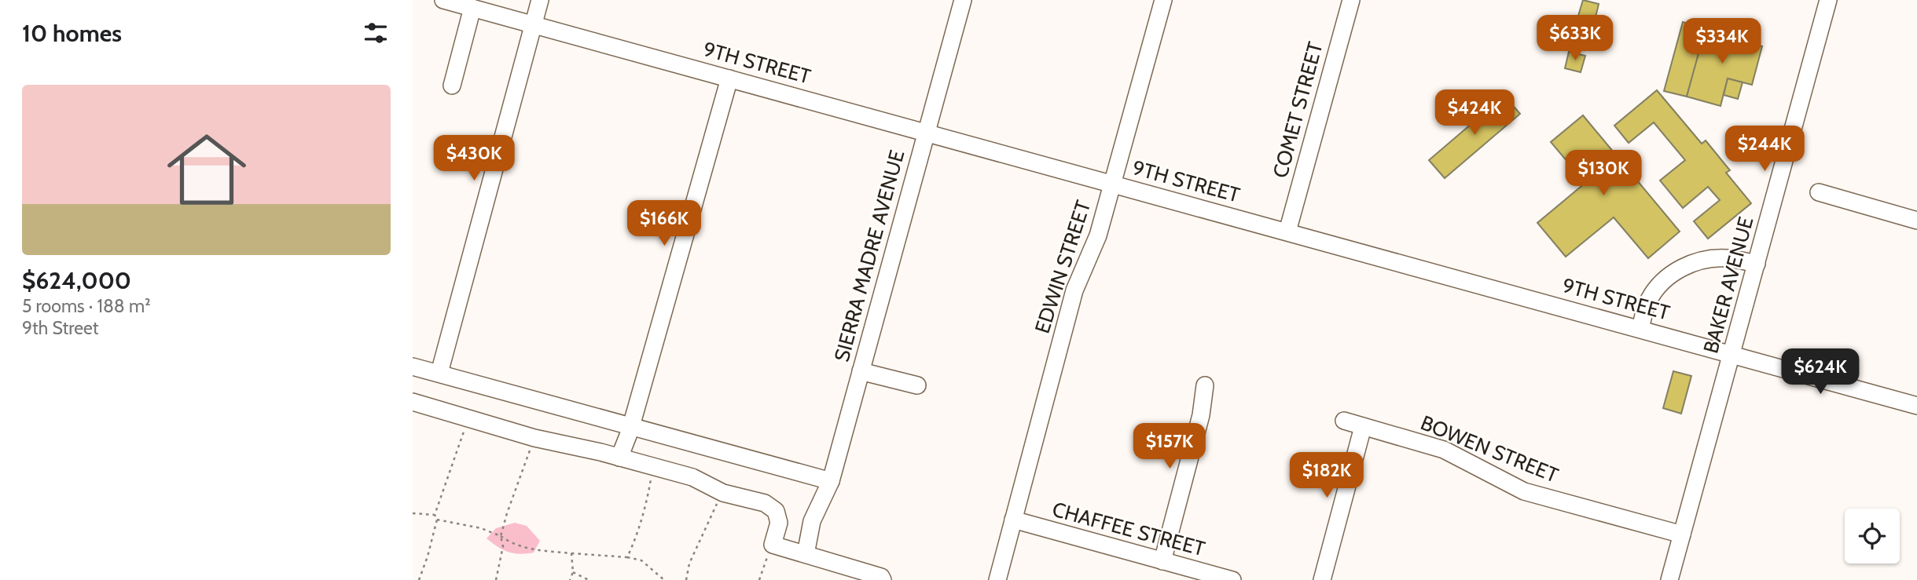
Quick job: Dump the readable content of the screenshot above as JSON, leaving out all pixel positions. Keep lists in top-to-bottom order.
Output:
{
  "streets": {
    "street": [
      "9TH STREET",
      "COMET STREET",
      "SIERRA MADRE AVENUE",
      "EDWIN STREET",
      "BAKER AVENUE",
      "BOWEN STREET",
      "CHAFFEE STREET"
    ]
  },
  "crossings": [
    ["9TH STREET", "COMET STREET"],
    ["9TH STREET", "SIERRA MADRE AVENUE"],
    ["9TH STREET", "EDWIN STREET"],
    ["9TH STREET", "BAKER AVENUE"],
    ["EDWIN STREET", "CHAFFEE STREET"],
    ["BAKER AVENUE", "BOWEN STREET"]
  ],
  "page": {
    "heading": "10 homes",
    "price": [
      "$633K",
      "$334K",
      "$424K",
      "$244K",
      "$430K",
      "$130K",
      "$166K",
      "$624K",
      "$157K",
      "$182K"
    ],
    "list": [
      {
        "name": "$624,000",
        "note": "5 rooms · 188 m² · 9th Street"
      }
    ]
  }
}
